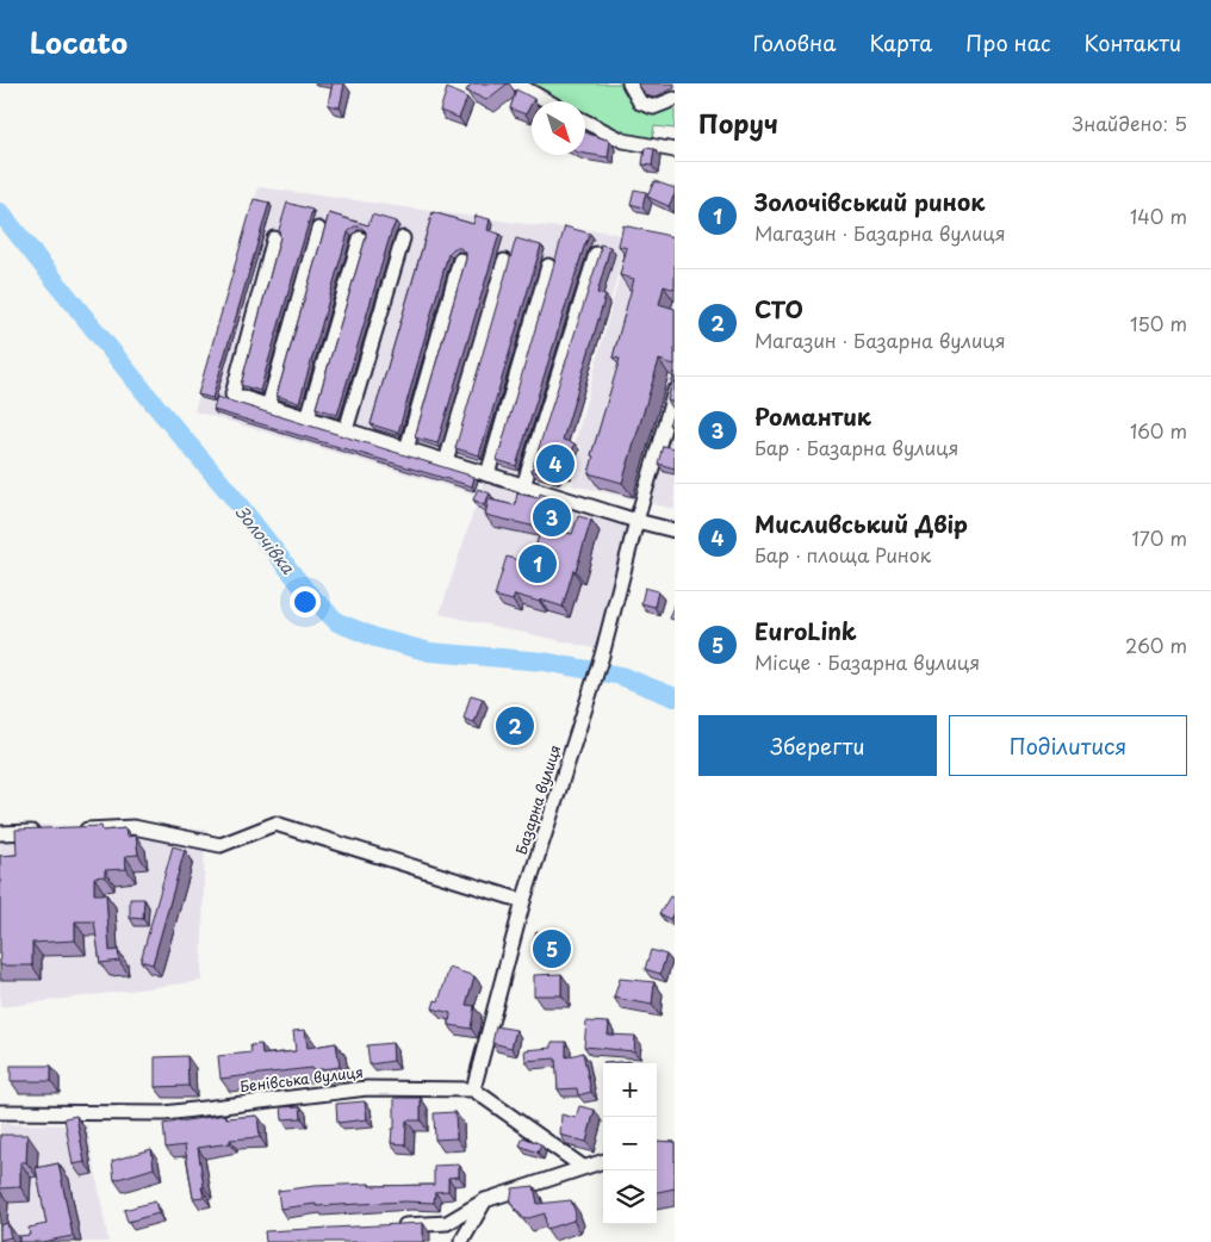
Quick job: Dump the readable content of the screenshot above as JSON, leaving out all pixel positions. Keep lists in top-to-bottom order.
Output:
{
  "streets": {
    "street": ["Базарна вулиця", "Бенівська вулиця"]
  },
  "crossings": [
    ["Базарна вулиця", "Бенівська вулиця"]
  ],
  "water": ["Золочівка"],
  "north": "bottom right",
  "page": {
    "header": "Locato",
    "nav": [
      "Головна",
      "Карта",
      "Про нас",
      "Контакти"
    ],
    "heading": ["Поруч", "Знайдено: 5"],
    "list": [
      {
        "mark": "1",
        "name": "Золочівський ринок",
        "note": "Магазин · Базарна вулиця",
        "value": "140 m"
      },
      {
        "mark": "2",
        "name": "СТО",
        "note": "Магазин · Базарна вулиця",
        "value": "150 m"
      },
      {
        "mark": "3",
        "name": "Романтик",
        "note": "Бар · Базарна вулиця",
        "value": "160 m"
      },
      {
        "mark": "4",
        "name": "Мисливський Двір",
        "note": "Бар · площа Ринок",
        "value": "170 m"
      },
      {
        "mark": "5",
        "name": "EuroLink",
        "note": "Місце · Базарна вулиця",
        "value": "260 m"
      }
    ],
    "pins": [
      "4",
      "3",
      "1",
      "2",
      "5"
    ],
    "buttons": ["Зберегти", "Поділитися"],
    "map_buttons": ["+", "−"]
  }
}
